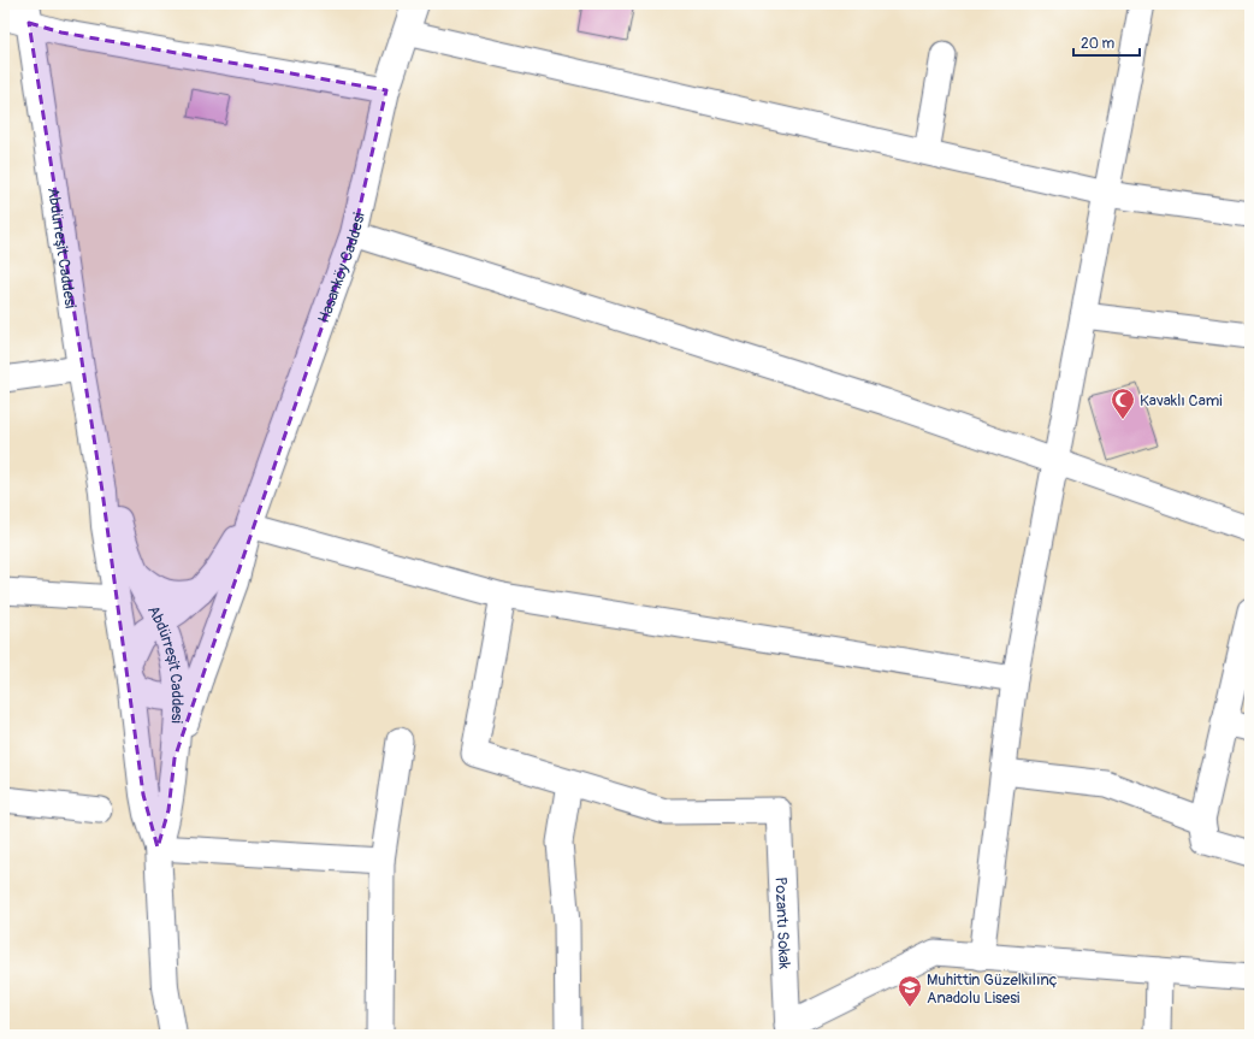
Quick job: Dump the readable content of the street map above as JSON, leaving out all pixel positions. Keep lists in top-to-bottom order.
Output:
{
  "streets": {
    "main road": ["Abdürreşit Caddesi", "Hasanköy Caddesi"],
    "street": ["Pozantı Sokak"]
  },
  "crossings": [
    ["Abdürreşit Caddesi", "Hasanköy Caddesi"]
  ],
  "places": {
    "mosque": ["Kavaklı Cami"],
    "school or university": ["Muhittin Güzelkılınç Anadolu Lisesi"]
  },
  "scale_bar": "20 m"
}
